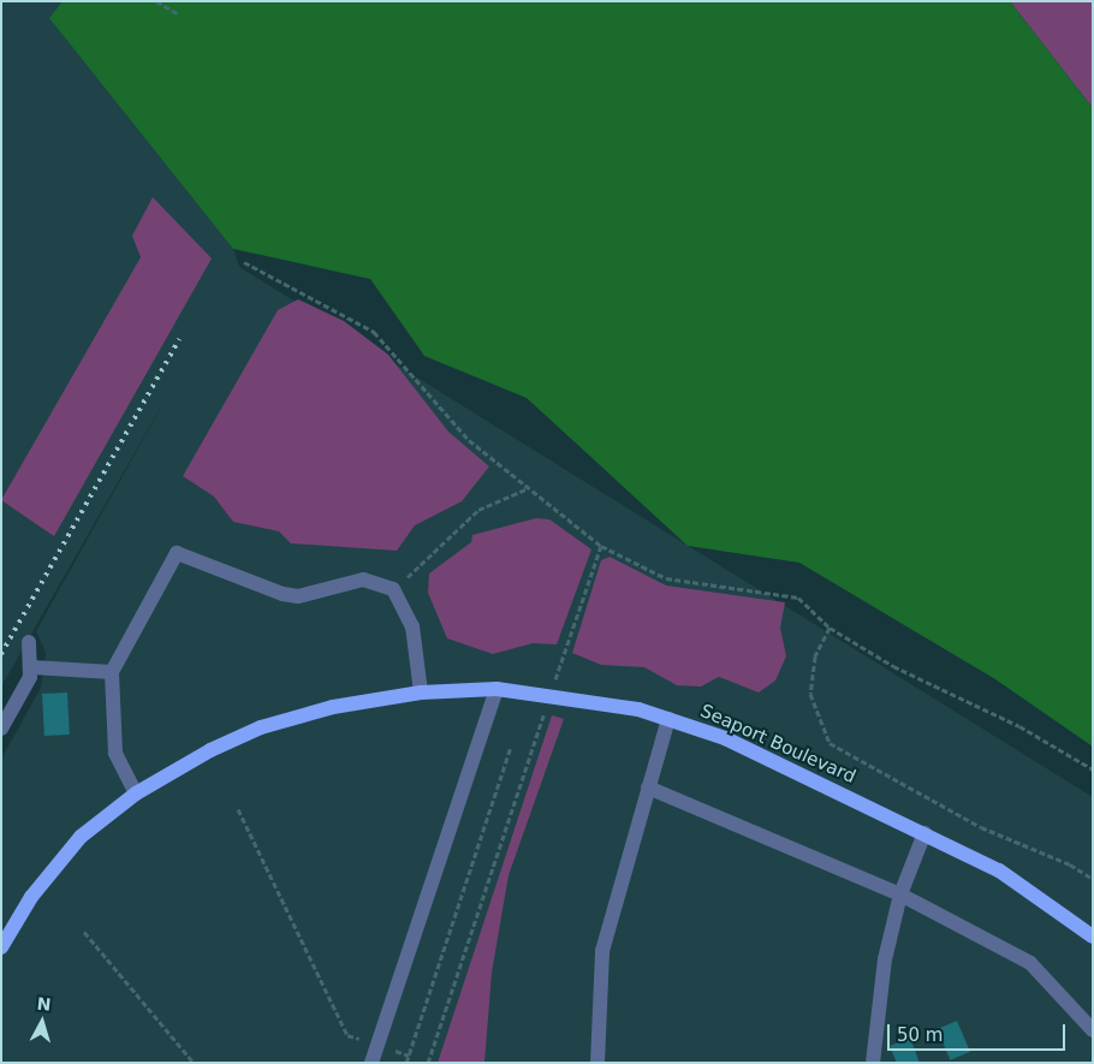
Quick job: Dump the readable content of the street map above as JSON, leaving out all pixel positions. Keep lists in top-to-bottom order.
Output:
{
  "streets": {
    "main road": ["Seaport Boulevard"]
  },
  "scale_bar": "50 m",
  "north": "top"
}
